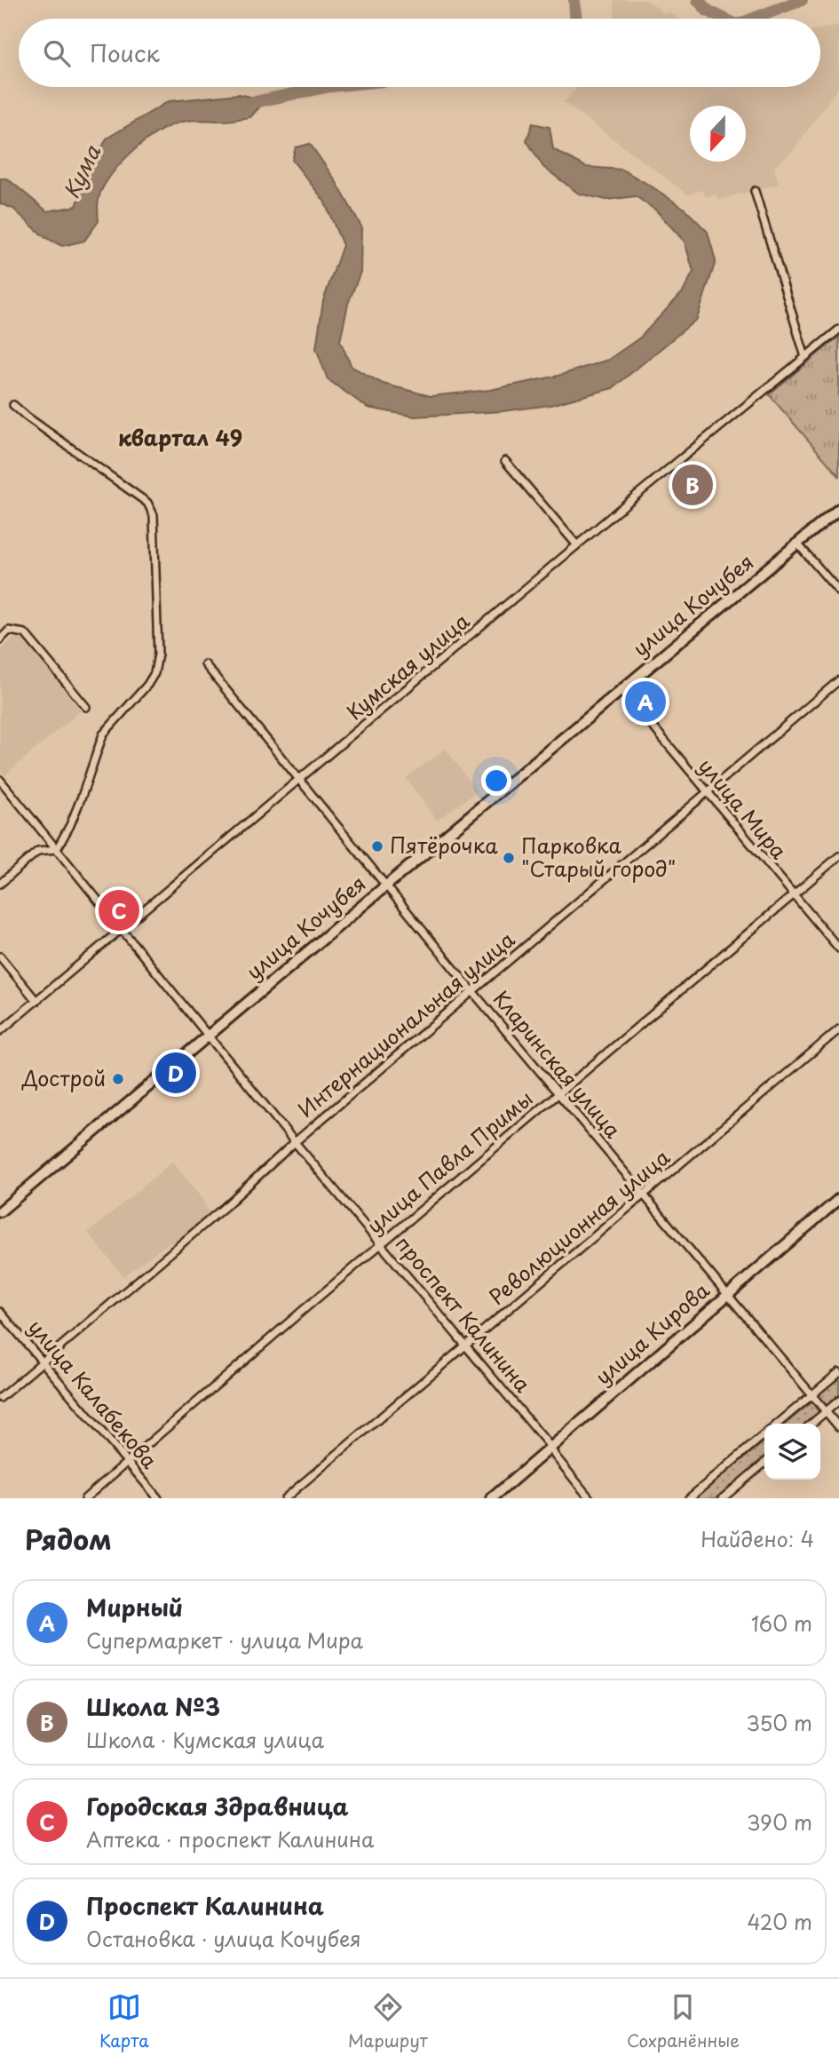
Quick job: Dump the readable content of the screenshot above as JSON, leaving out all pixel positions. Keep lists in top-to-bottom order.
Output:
{
  "streets": {
    "main road": ["улица Кочубея", "улица Кирова"],
    "street": [
      "Кумская улица",
      "улица Мира",
      "Интернациональная улица",
      "Кларинская улица",
      "улица Павла Примы",
      "Революционная улица",
      "проспект Калинина",
      "улица Калабекова"
    ]
  },
  "crossings": [
    ["улица Кочубея", "улица Мира"],
    ["улица Кочубея", "Кларинская улица"],
    ["улица Кочубея", "проспект Калинина"],
    ["Кумская улица", "Кларинская улица"],
    ["Кумская улица", "проспект Калинина"],
    ["улица Мира", "Интернациональная улица"],
    ["улица Мира", "улица Павла Примы"],
    ["Интернациональная улица", "Кларинская улица"],
    ["Интернациональная улица", "проспект Калинина"],
    ["Интернациональная улица", "улица Калабекова"],
    ["Кларинская улица", "улица Павла Примы"],
    ["Кларинская улица", "Революционная улица"],
    ["Кларинская улица", "улица Кирова"],
    ["улица Павла Примы", "проспект Калинина"],
    ["улица Павла Примы", "улица Калабекова"],
    ["Революционная улица", "проспект Калинина"],
    ["проспект Калинина", "улица Кирова"]
  ],
  "districts": ["квартал 49"],
  "water": ["Кума"],
  "places": ["Пятёрочка", "Парковка \"Старый город\"", "Дострой"],
  "north": "bottom",
  "page": {
    "search": "Поиск",
    "pins": [
      "B",
      "A",
      "C",
      "D"
    ],
    "heading": ["Рядом", "Найдено: 4"],
    "list": [
      {
        "mark": "A",
        "name": "Мирный",
        "note": "Супермаркет · улица Мира",
        "value": "160 m"
      },
      {
        "mark": "B",
        "name": "Школа №3",
        "note": "Школа · Кумская улица",
        "value": "350 m"
      },
      {
        "mark": "C",
        "name": "Городская Здравница",
        "note": "Аптека · проспект Калинина",
        "value": "390 m"
      },
      {
        "mark": "D",
        "name": "Проспект Калинина",
        "note": "Остановка · улица Кочубея",
        "value": "420 m"
      }
    ],
    "nav": ["Карта", "Маршрут", "Сохранённые"]
  }
}
